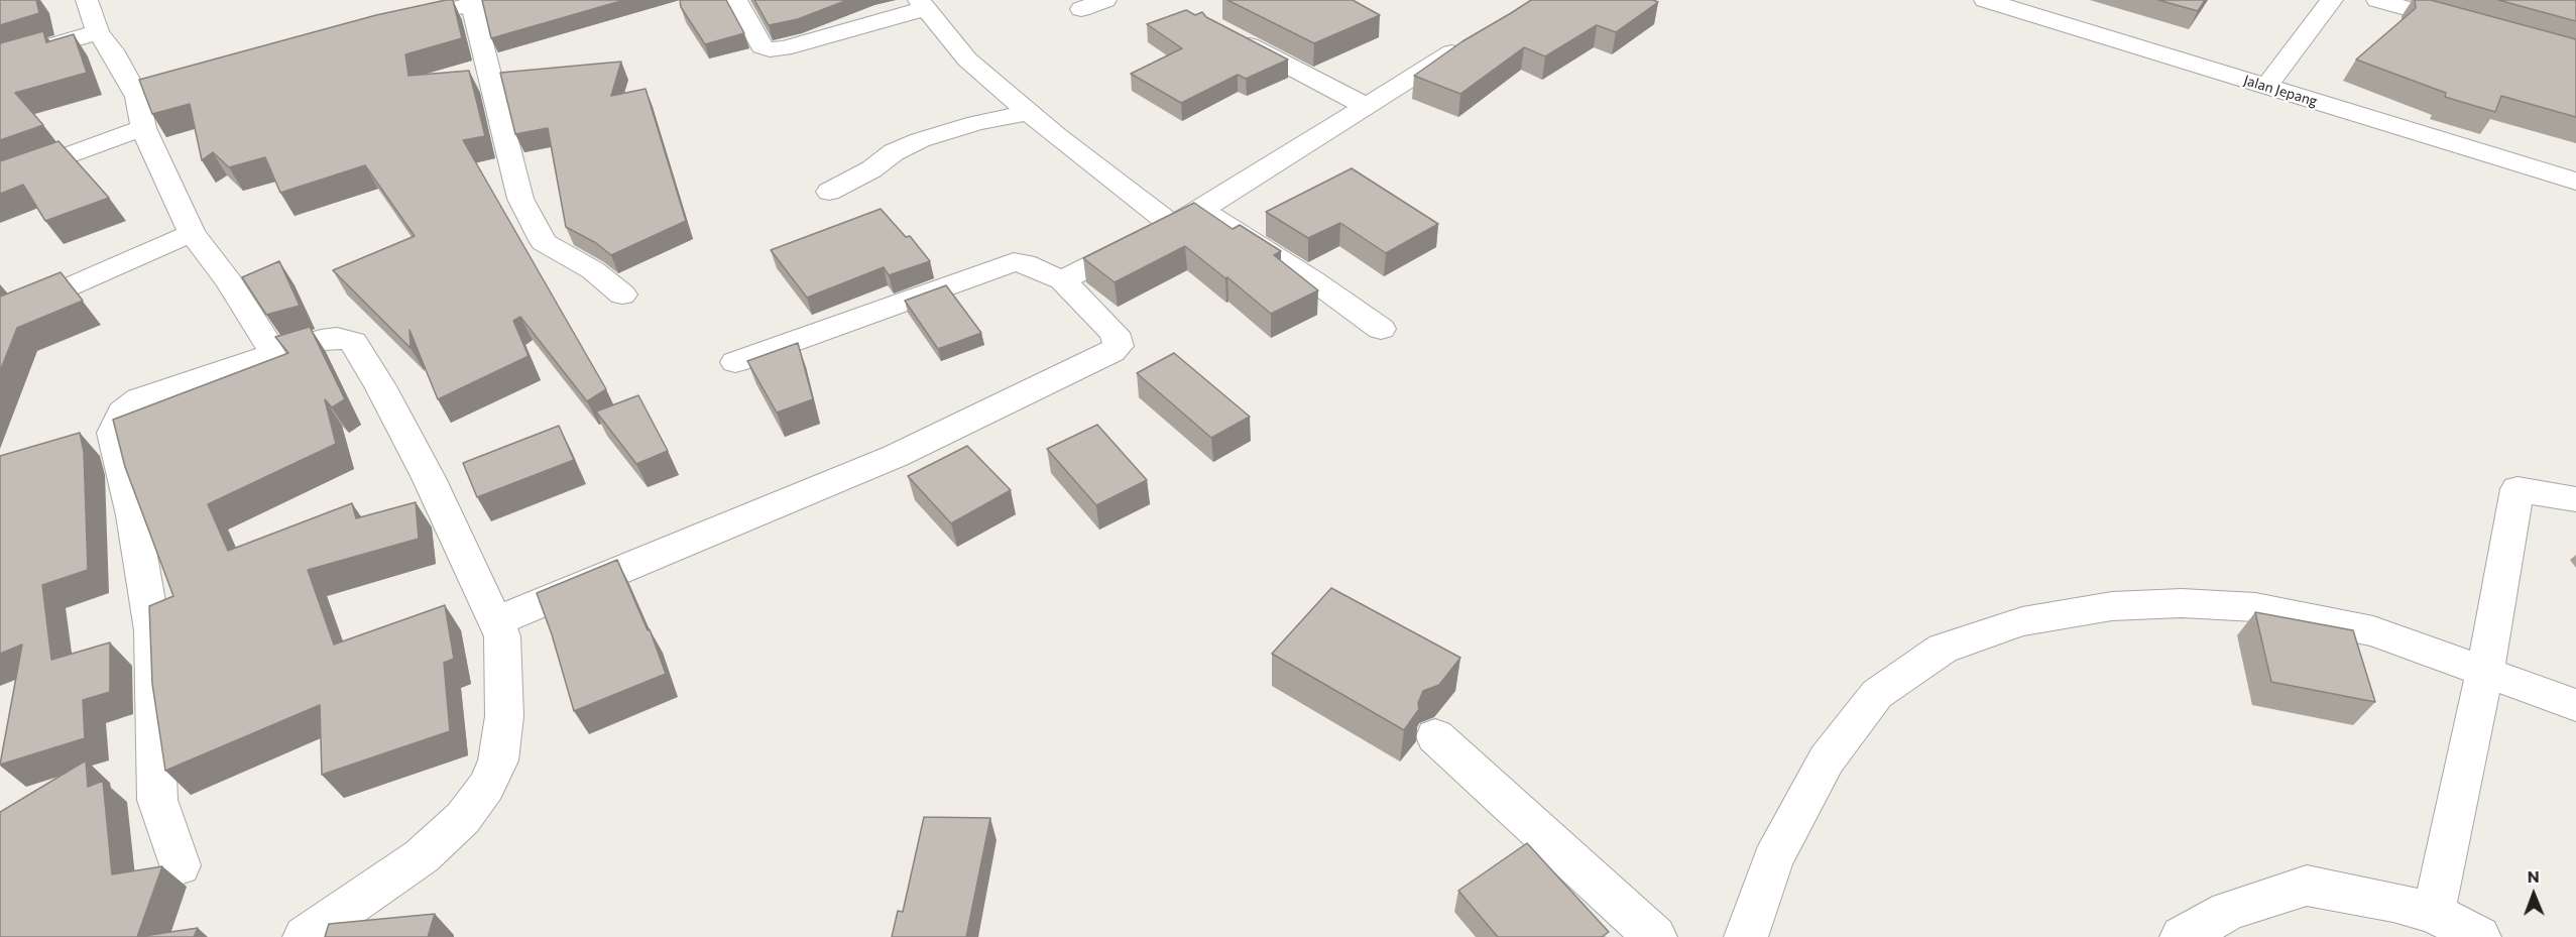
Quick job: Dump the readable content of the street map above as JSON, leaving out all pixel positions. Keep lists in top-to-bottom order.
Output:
{
  "streets": {
    "street": ["Jalan Jepang"]
  },
  "north": "top"
}
